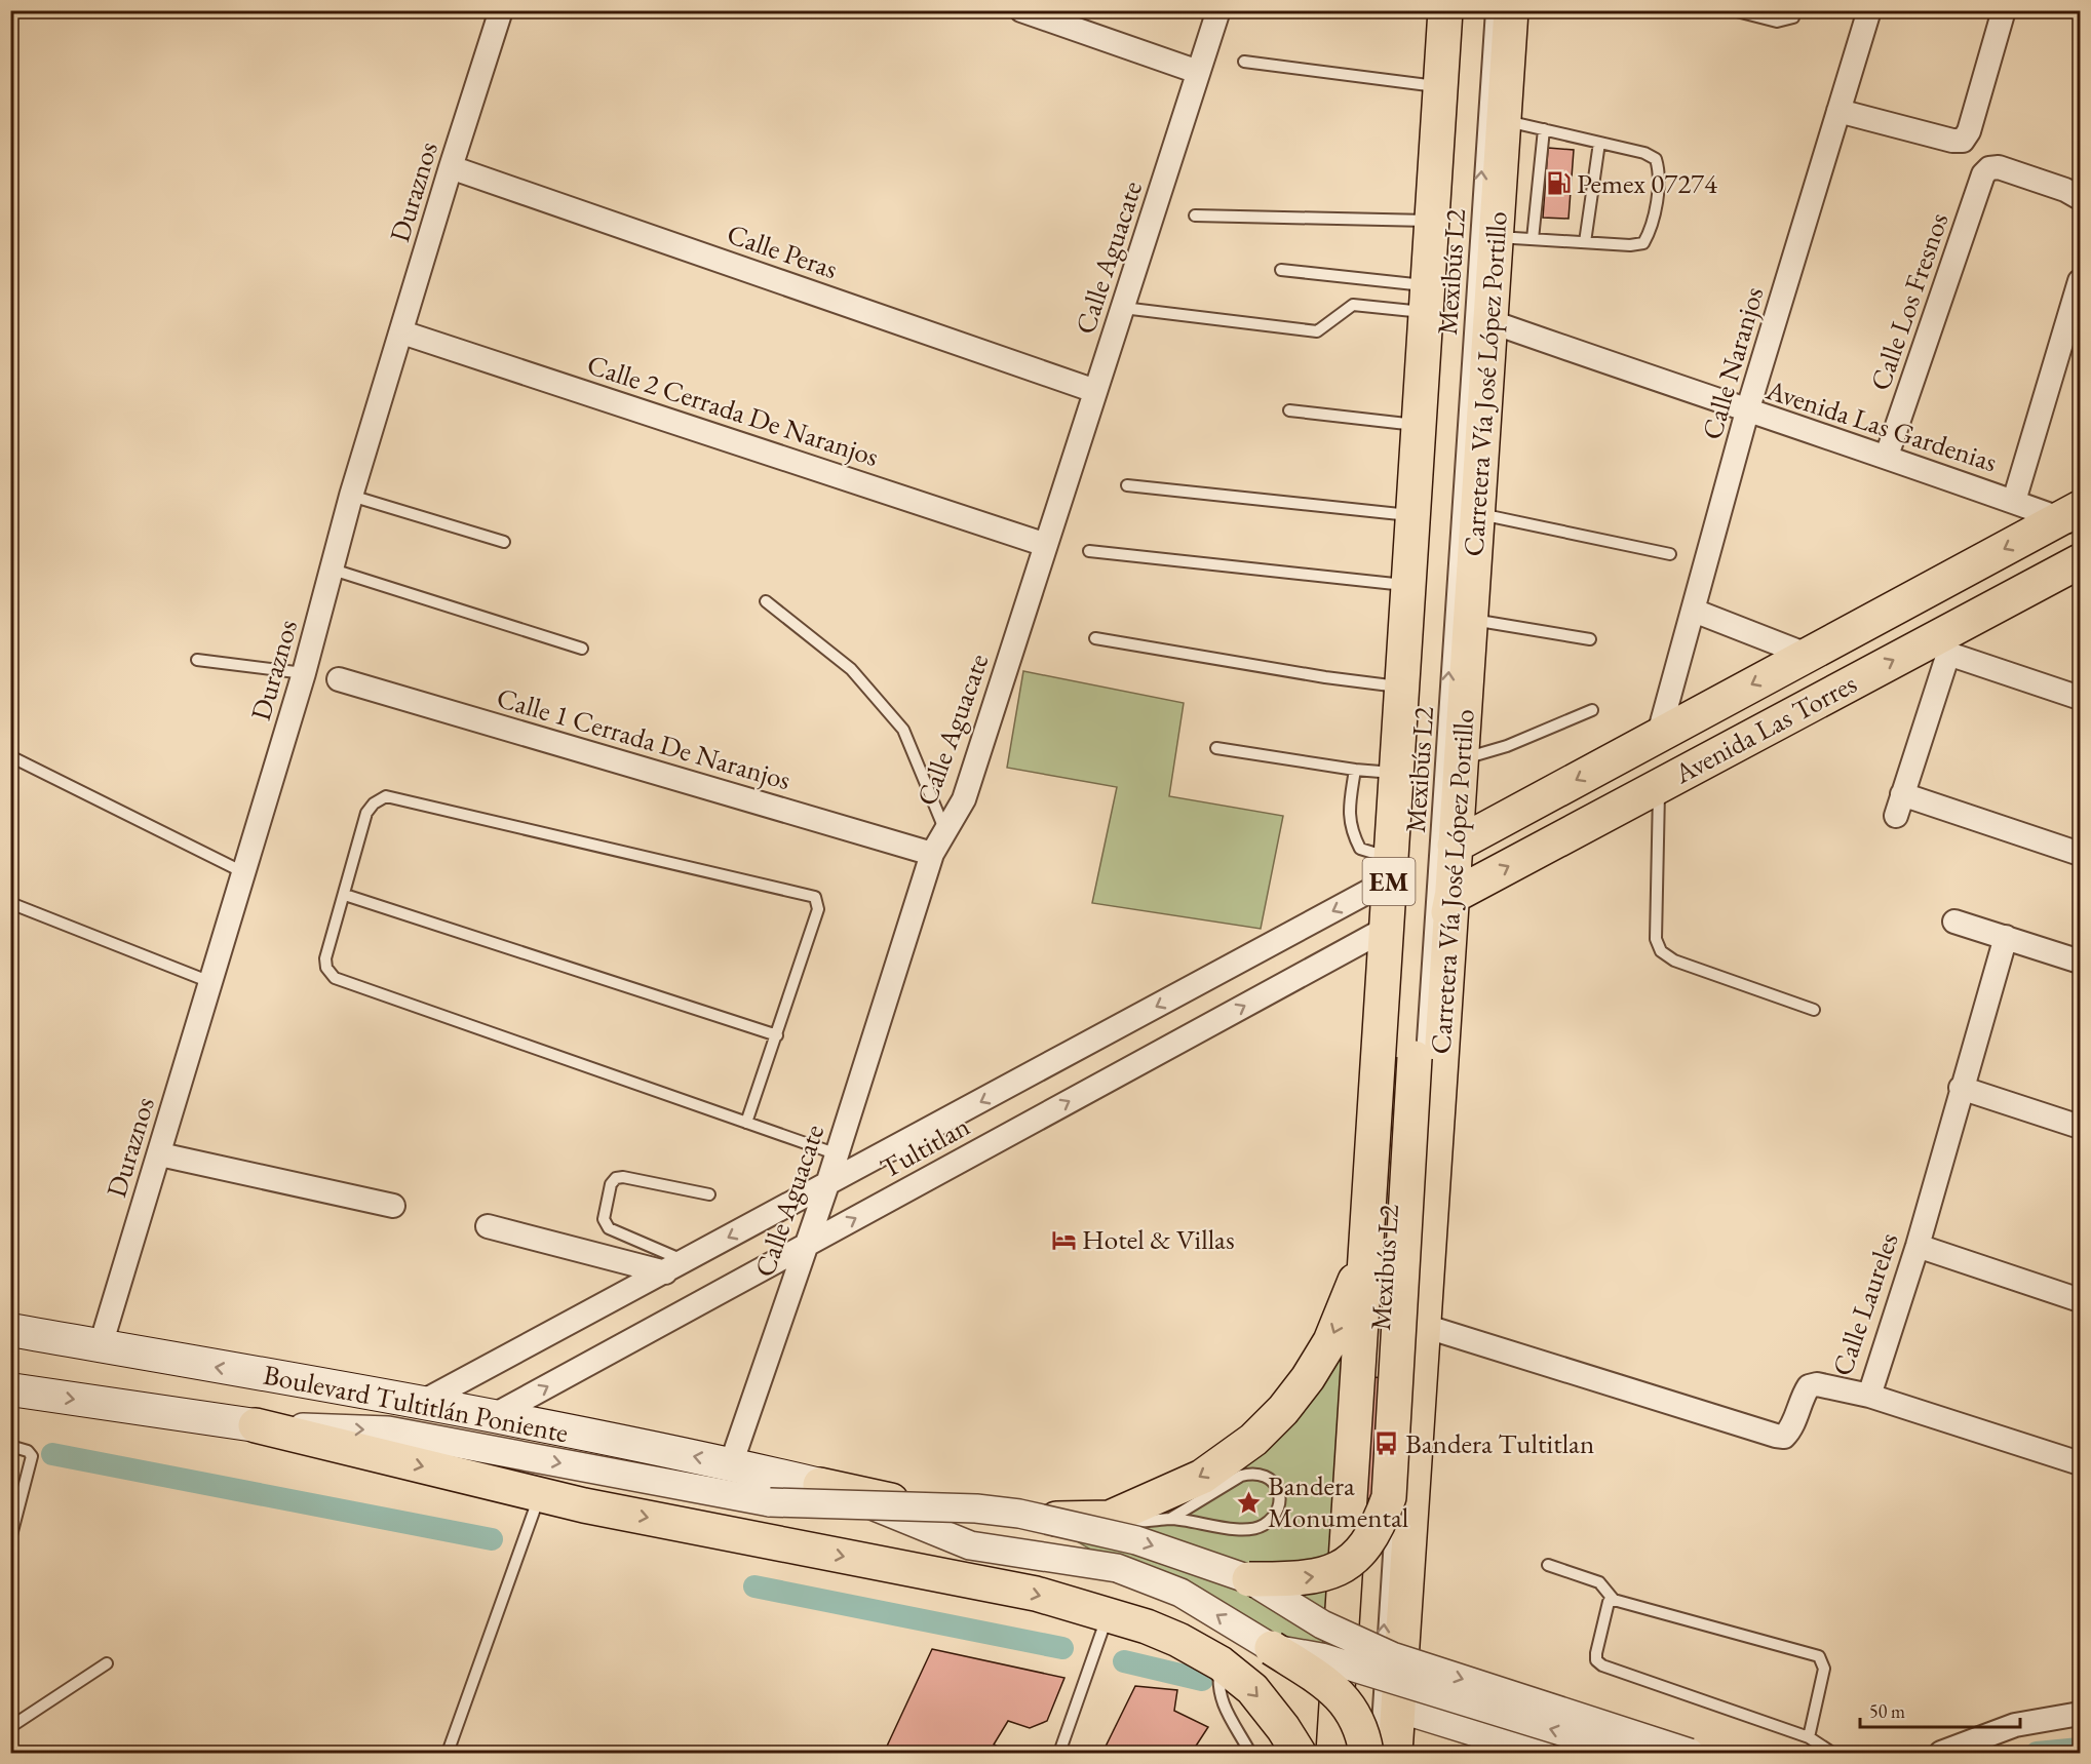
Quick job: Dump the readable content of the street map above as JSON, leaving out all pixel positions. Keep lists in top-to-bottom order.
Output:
{
  "streets": {
    "main road": [
      "Carretera Vía José López Portillo",
      "Avenida Las Torres",
      "EM",
      "Boulevard Tultitlán Poniente"
    ],
    "street": [
      "Duraznos",
      "Calle Peras",
      "Calle Aguacate",
      "Calle Los Fresnos",
      "Calle Naranjos",
      "Calle 2 Cerrada De Naranjos",
      "Avenida Las Gardenias",
      "Calle 1 Cerrada De Naranjos",
      "Tultitlan",
      "Calle Laureles"
    ],
    "lane": ["Mexibús L2"]
  },
  "crossings": [
    ["Duraznos", "Calle Peras"],
    ["Duraznos", "Calle 2 Cerrada De Naranjos"],
    ["Duraznos", "Boulevard Tultitlán Poniente"],
    ["Calle Peras", "Calle Aguacate"],
    ["Calle Aguacate", "Calle 2 Cerrada De Naranjos"],
    ["Calle Aguacate", "Calle 1 Cerrada De Naranjos"],
    ["Calle Aguacate", "Tultitlan"],
    ["Calle Aguacate", "Boulevard Tultitlán Poniente"],
    ["Mexibús L2", "Carretera Vía José López Portillo"],
    ["Calle Los Fresnos", "Avenida Las Gardenias"],
    ["Calle Naranjos", "Avenida Las Gardenias"],
    ["Calle Naranjos", "Avenida Las Torres"],
    ["Carretera Vía José López Portillo", "Avenida Las Gardenias"],
    ["Carretera Vía José López Portillo", "Avenida Las Torres"],
    ["Carretera Vía José López Portillo", "Calle Laureles"],
    ["Avenida Las Gardenias", "Avenida Las Torres"],
    ["EM", "Tultitlan"],
    ["Tultitlan", "Boulevard Tultitlán Poniente"]
  ],
  "places": {
    "fuel station": ["Pemex 07274"],
    "hotel": ["Hotel & Villas"],
    "bus stop": ["Bandera Tultitlan"],
    "place": ["Bandera Monumental"]
  },
  "scale_bar": "50 m"
}
